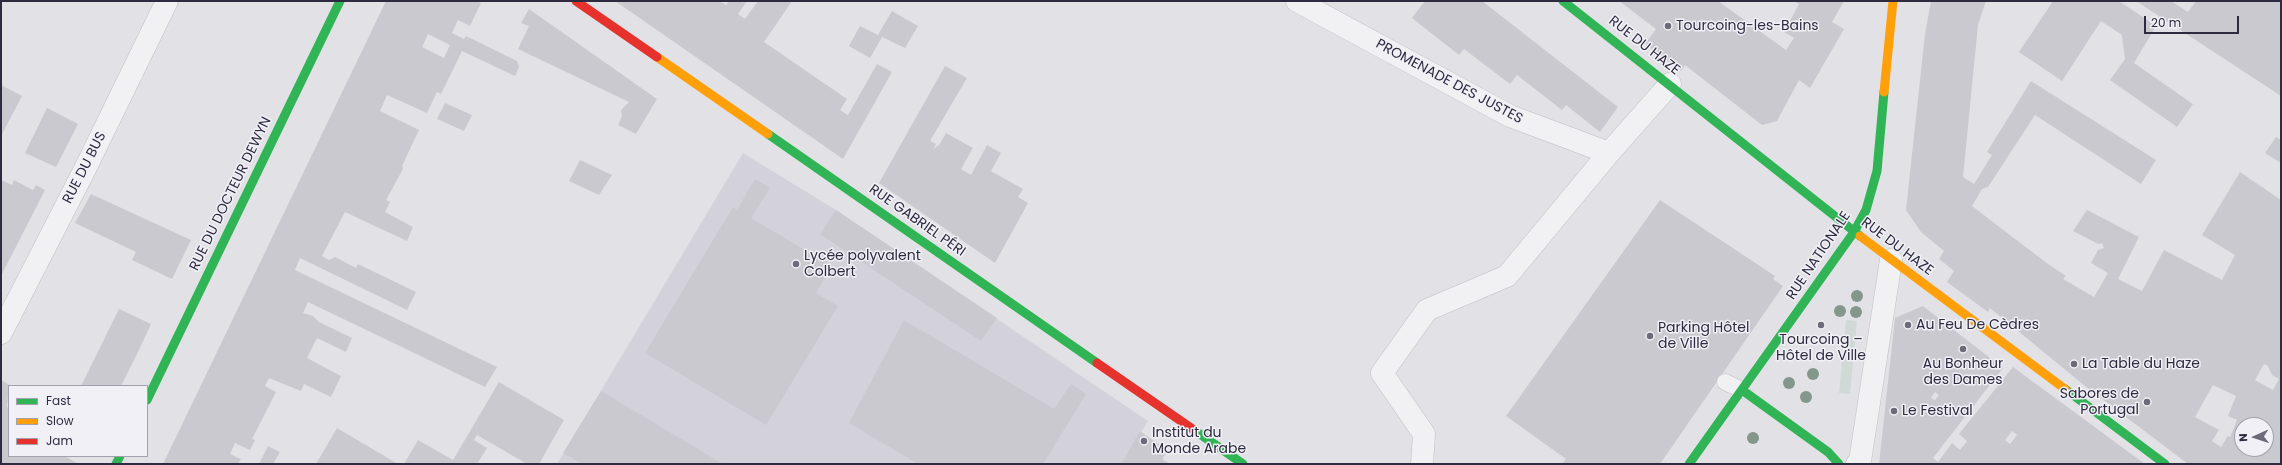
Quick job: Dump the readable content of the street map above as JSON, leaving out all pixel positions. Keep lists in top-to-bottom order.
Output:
{
  "streets": {
    "street": [
      "RUE DU HAZE",
      "PROMENADE DES JUSTES",
      "RUE DU BUS",
      "RUE DU DOCTEUR DEWYN",
      "RUE GABRIEL PÉRI",
      "RUE NATIONALE"
    ]
  },
  "crossings": [
    ["RUE DU HAZE", "RUE NATIONALE"]
  ],
  "places": [
    "Tourcoing-les-Bains",
    "Lycée polyvalent Colbert",
    "Tourcoing – Hôtel de Ville",
    "Au Feu De Cèdres",
    "Parking Hôtel de Ville",
    "Au Bonheur des Dames",
    "La Table du Haze",
    "Sabores de Portugal",
    "Le Festival",
    "Institut du Monde Arabe"
  ],
  "legend": ["Fast", "Slow", "Jam"],
  "scale_bar": "20 m",
  "north": "left"
}
